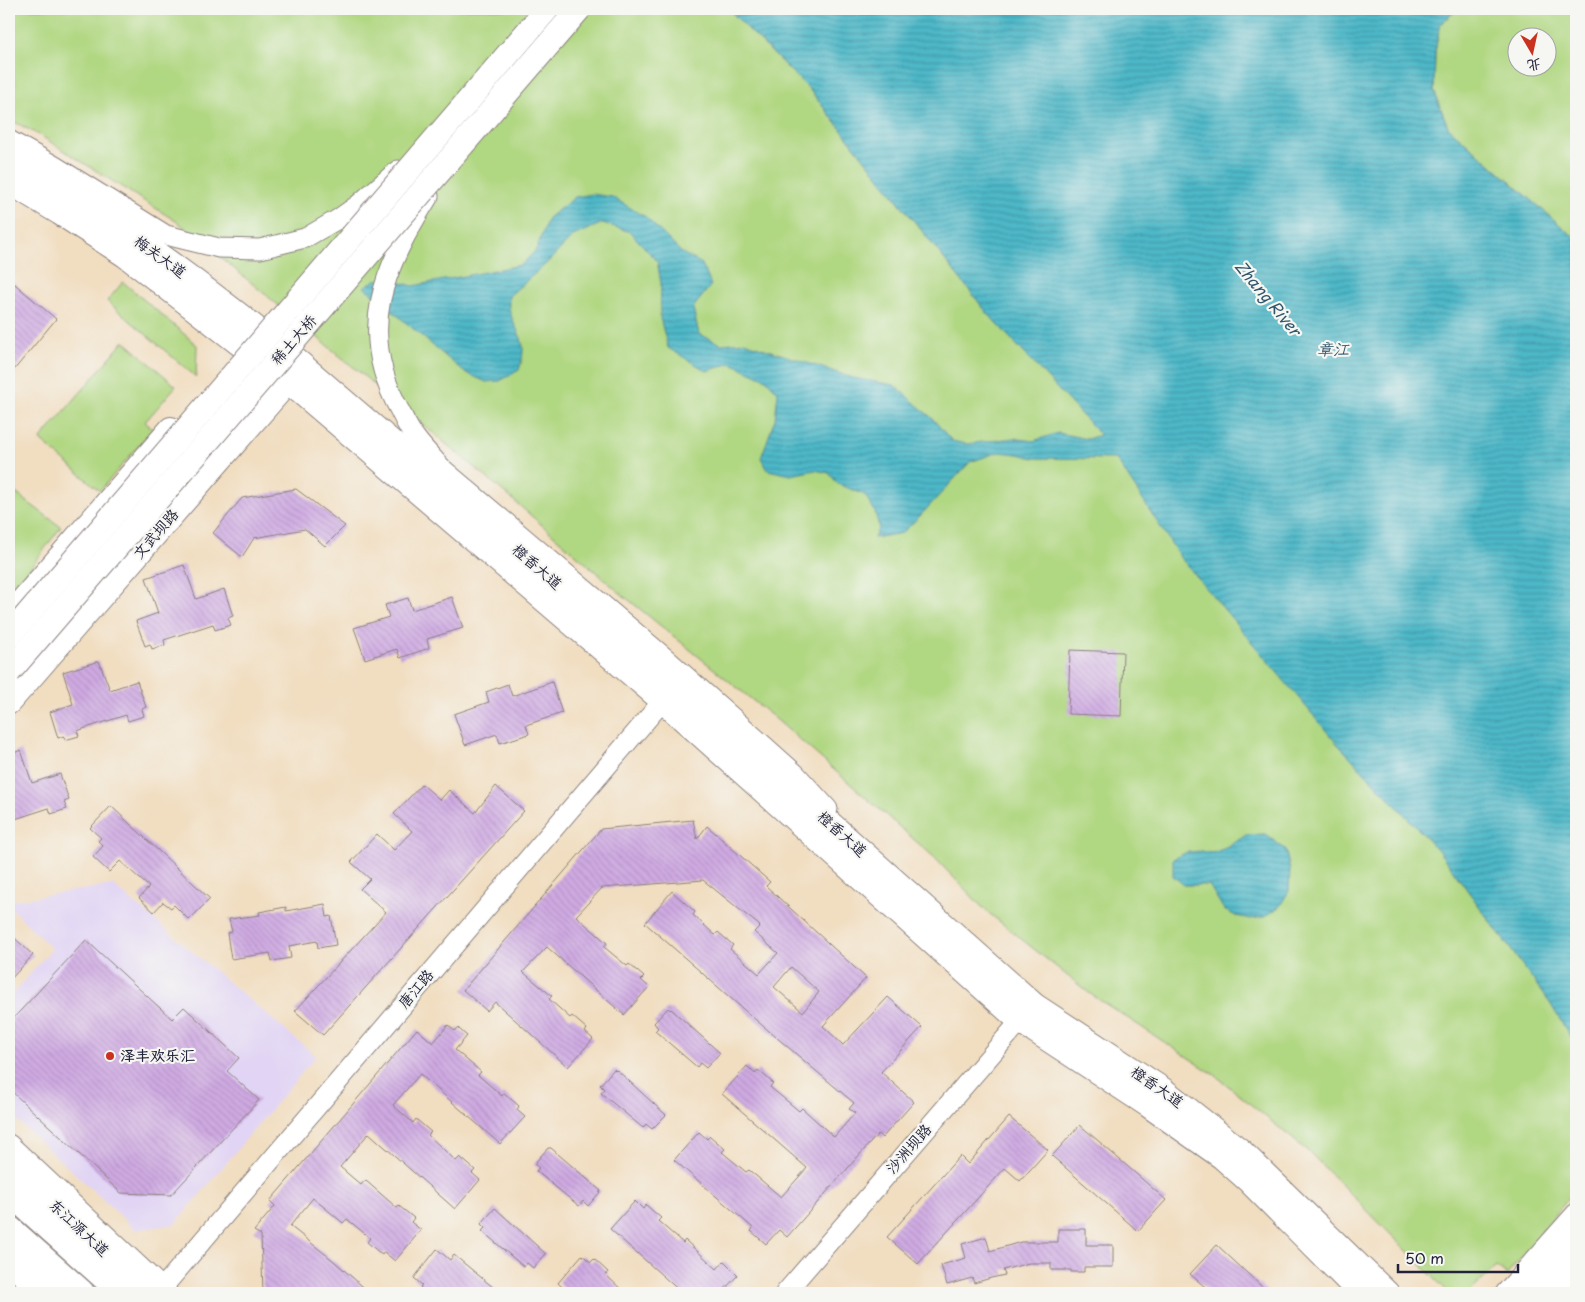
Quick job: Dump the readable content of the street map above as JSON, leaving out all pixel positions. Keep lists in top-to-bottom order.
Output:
{
  "streets": {
    "main road": [
      "梅关大道",
      "稀土大桥",
      "文武坝路",
      "橙香大道",
      "东江源大道"
    ],
    "street": ["唐江路", "沙洲坝路"]
  },
  "crossings": [
    ["梅关大道", "文武坝路"],
    ["梅关大道", "橙香大道"],
    ["文武坝路", "橙香大道"],
    ["橙香大道", "唐江路"],
    ["橙香大道", "沙洲坝路"],
    ["唐江路", "东江源大道"]
  ],
  "water": ["Zhang River", "章江"],
  "places": ["泽丰欢乐汇"],
  "scale_bar": "50 m",
  "north": "bottom"
}
